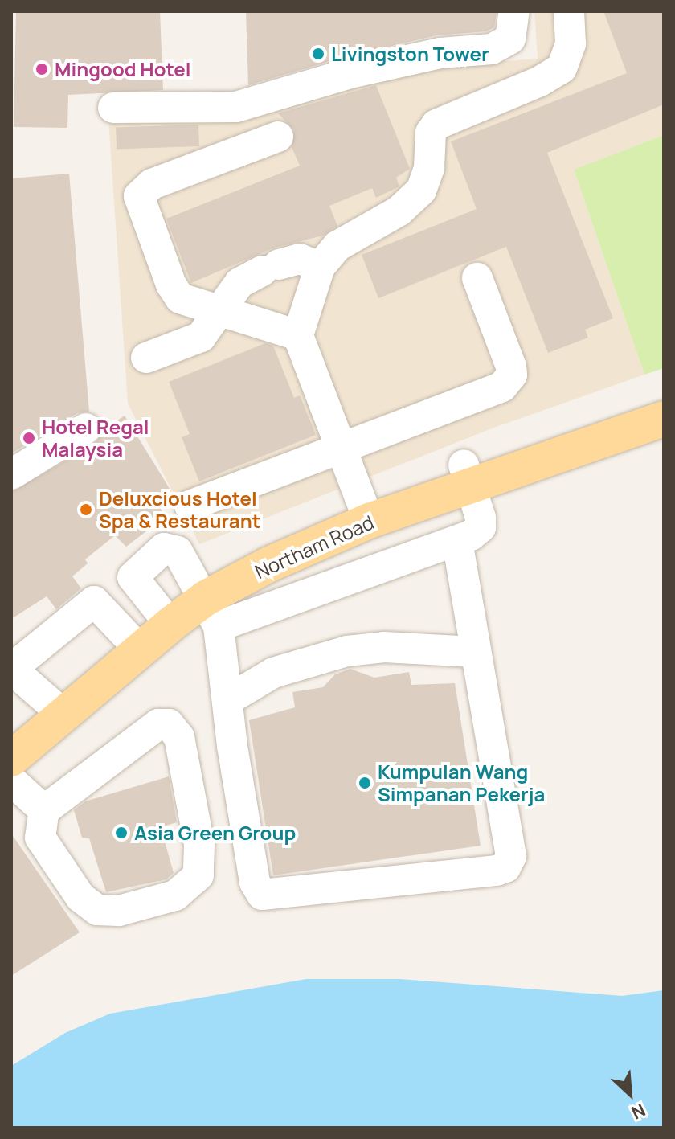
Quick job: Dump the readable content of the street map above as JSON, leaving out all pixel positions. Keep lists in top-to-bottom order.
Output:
{
  "streets": {
    "main road": ["Northam Road"]
  },
  "places": [
    "Livingston Tower",
    "Mingood Hotel",
    "Hotel Regal Malaysia",
    "Deluxcious Hotel Spa & Restaurant",
    "Kumpulan Wang Simpanan Pekerja",
    "Asia Green Group"
  ],
  "north": "bottom right"
}
